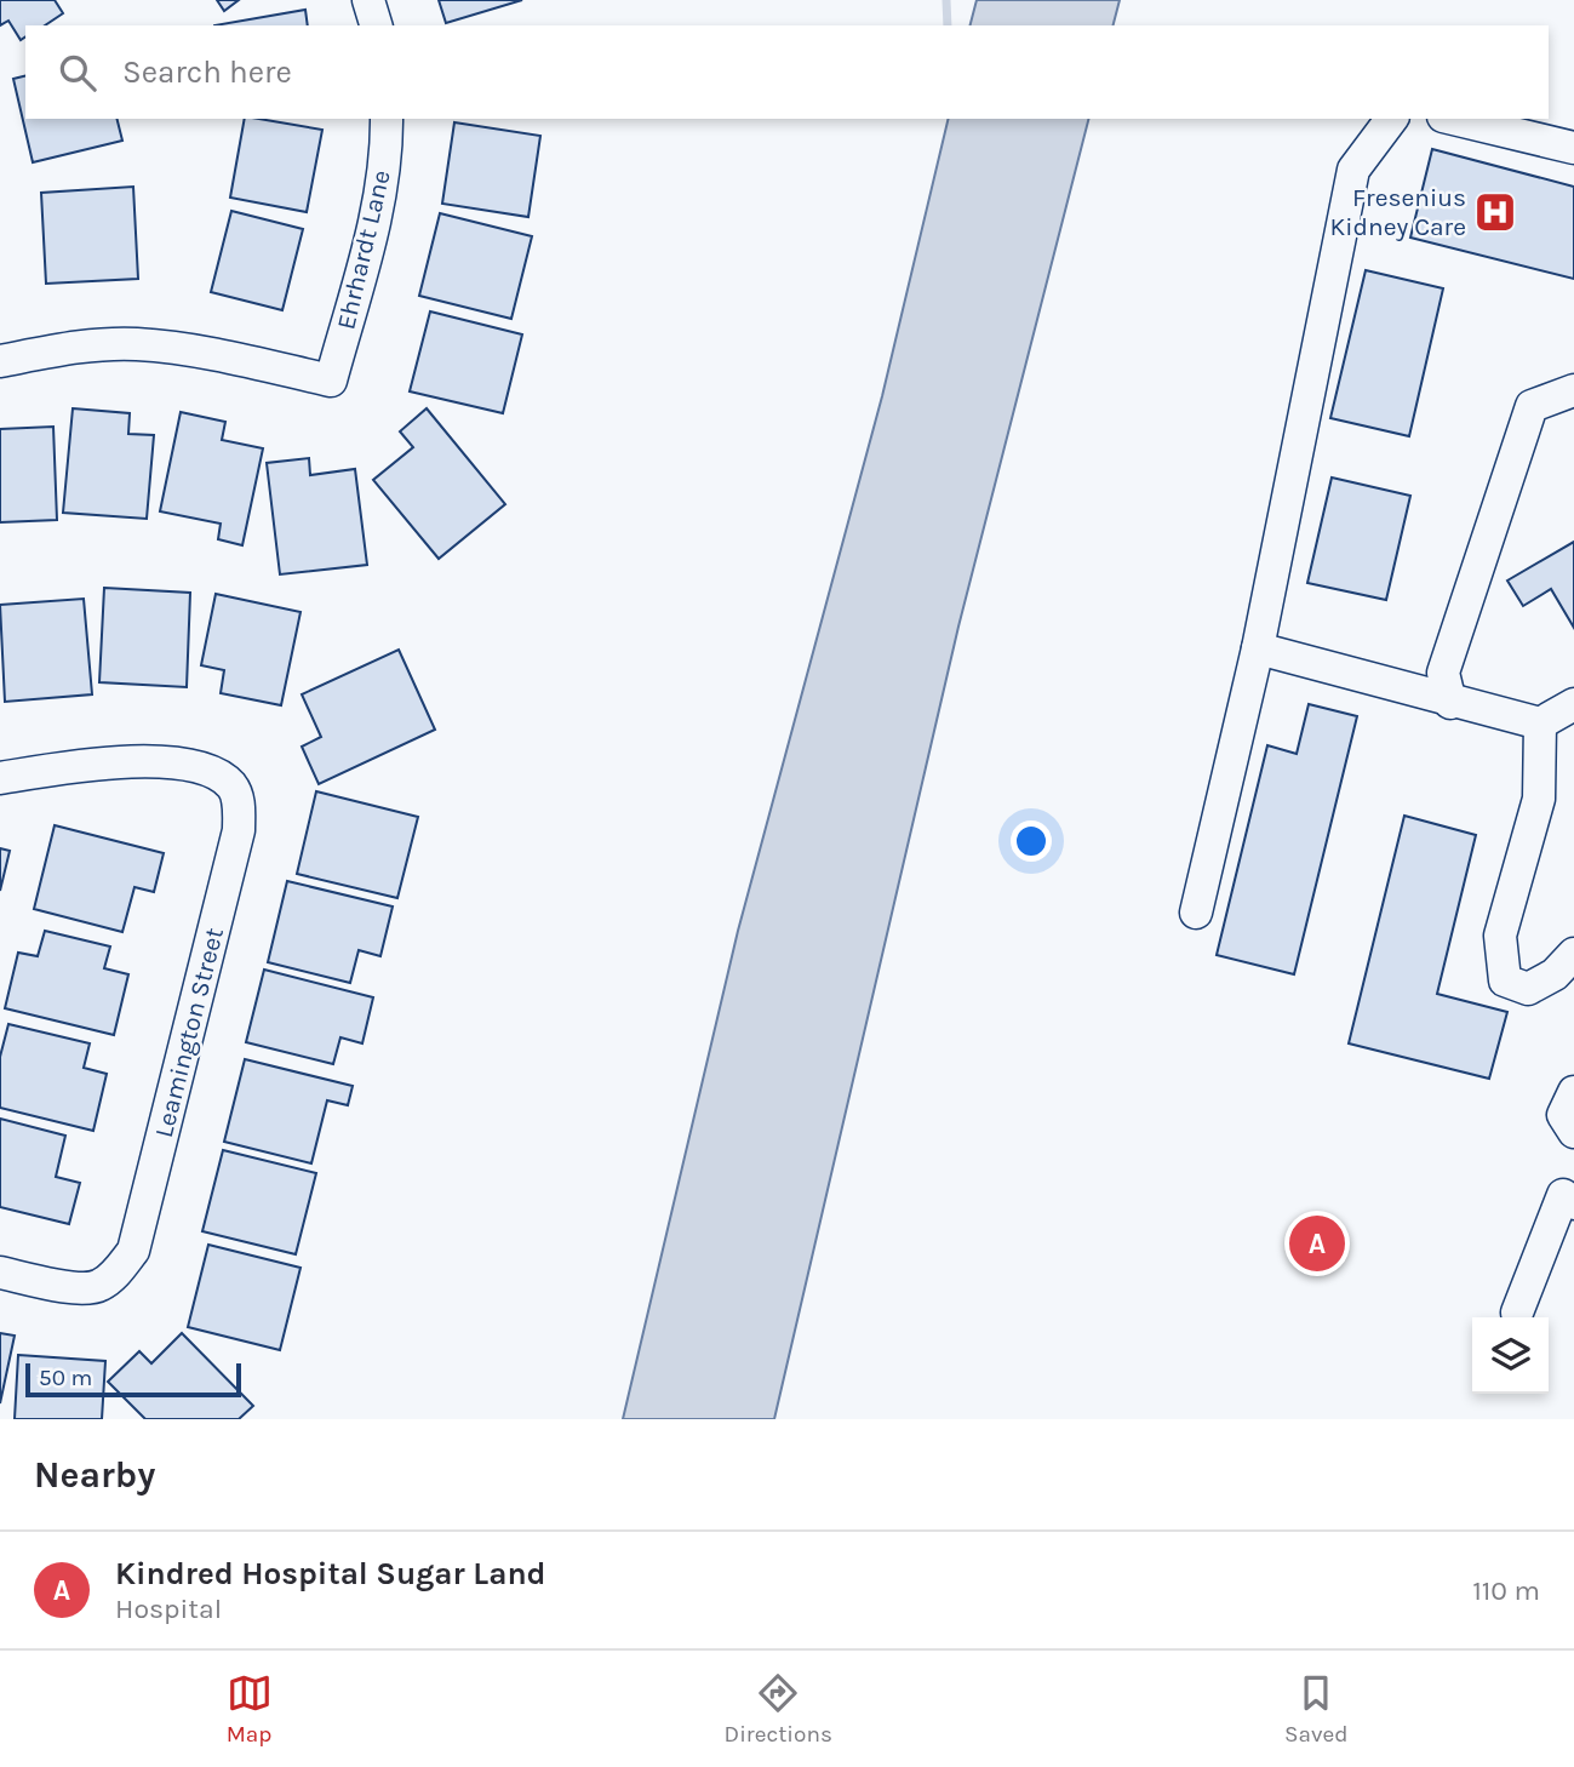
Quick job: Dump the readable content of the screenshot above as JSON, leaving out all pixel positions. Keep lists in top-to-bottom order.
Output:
{
  "streets": {
    "street": ["Ehrhardt Lane", "Leamington Street"]
  },
  "places": {
    "hospital": ["Fresenius Kidney Care"]
  },
  "scale_bar": "50 m",
  "page": {
    "search": "Search here",
    "pins": "A",
    "scale": "50 m",
    "heading": "Nearby",
    "list": [
      {
        "mark": "A",
        "name": "Kindred Hospital Sugar Land",
        "note": "Hospital",
        "value": "110 m"
      }
    ],
    "nav": ["Map", "Directions", "Saved"]
  }
}
